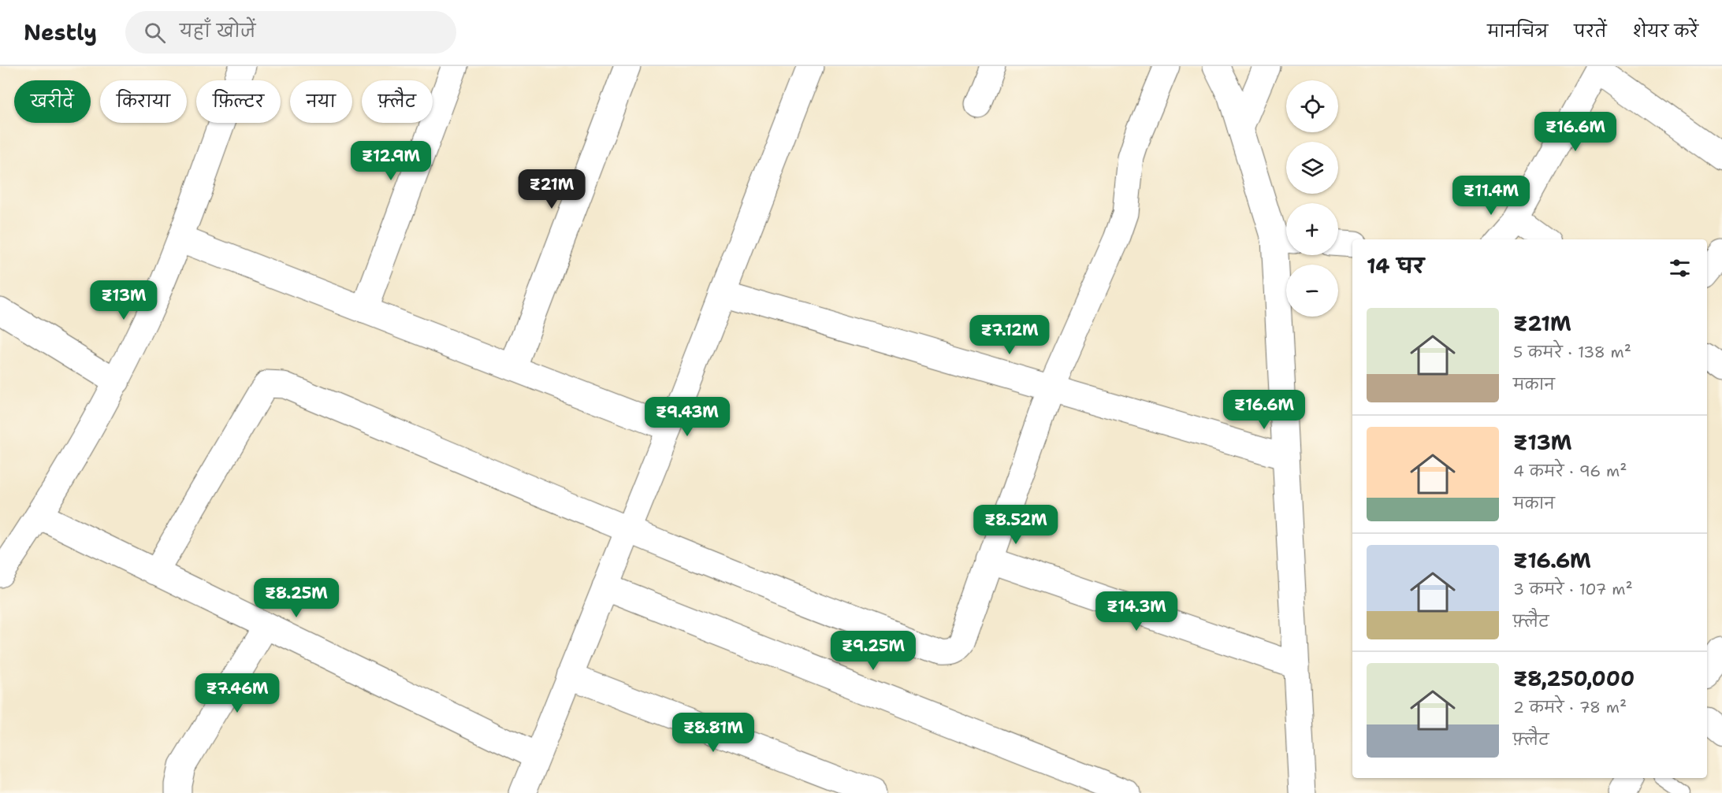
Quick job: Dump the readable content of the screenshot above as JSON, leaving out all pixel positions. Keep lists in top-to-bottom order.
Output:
{
  "page": {
    "header": "Nestly",
    "search": "यहाँ खोजें",
    "nav": ["मानचित्र", "परतें", "शेयर करें"],
    "map_buttons": ["+", "−"],
    "chip": [
      "खरीदें",
      "किराया",
      "फ़िल्टर",
      "नया",
      "फ़्लैट"
    ],
    "price": [
      "₹16.6M",
      "₹12.9M",
      "₹21M",
      "₹11.4M",
      "₹13M",
      "₹7.12M",
      "₹16.6M",
      "₹9.43M",
      "₹8.52M",
      "₹8.25M",
      "₹14.3M",
      "₹9.25M",
      "₹7.46M",
      "₹8.81M"
    ],
    "heading": "14 घर",
    "list": [
      {
        "name": "₹21M",
        "note": "5 कमरे · 138 m² · मकान"
      },
      {
        "name": "₹13M",
        "note": "4 कमरे · 96 m² · मकान"
      },
      {
        "name": "₹16.6M",
        "note": "3 कमरे · 107 m² · फ़्लैट"
      },
      {
        "name": "₹8,250,000",
        "note": "2 कमरे · 78 m² · फ़्लैट"
      }
    ]
  }
}
